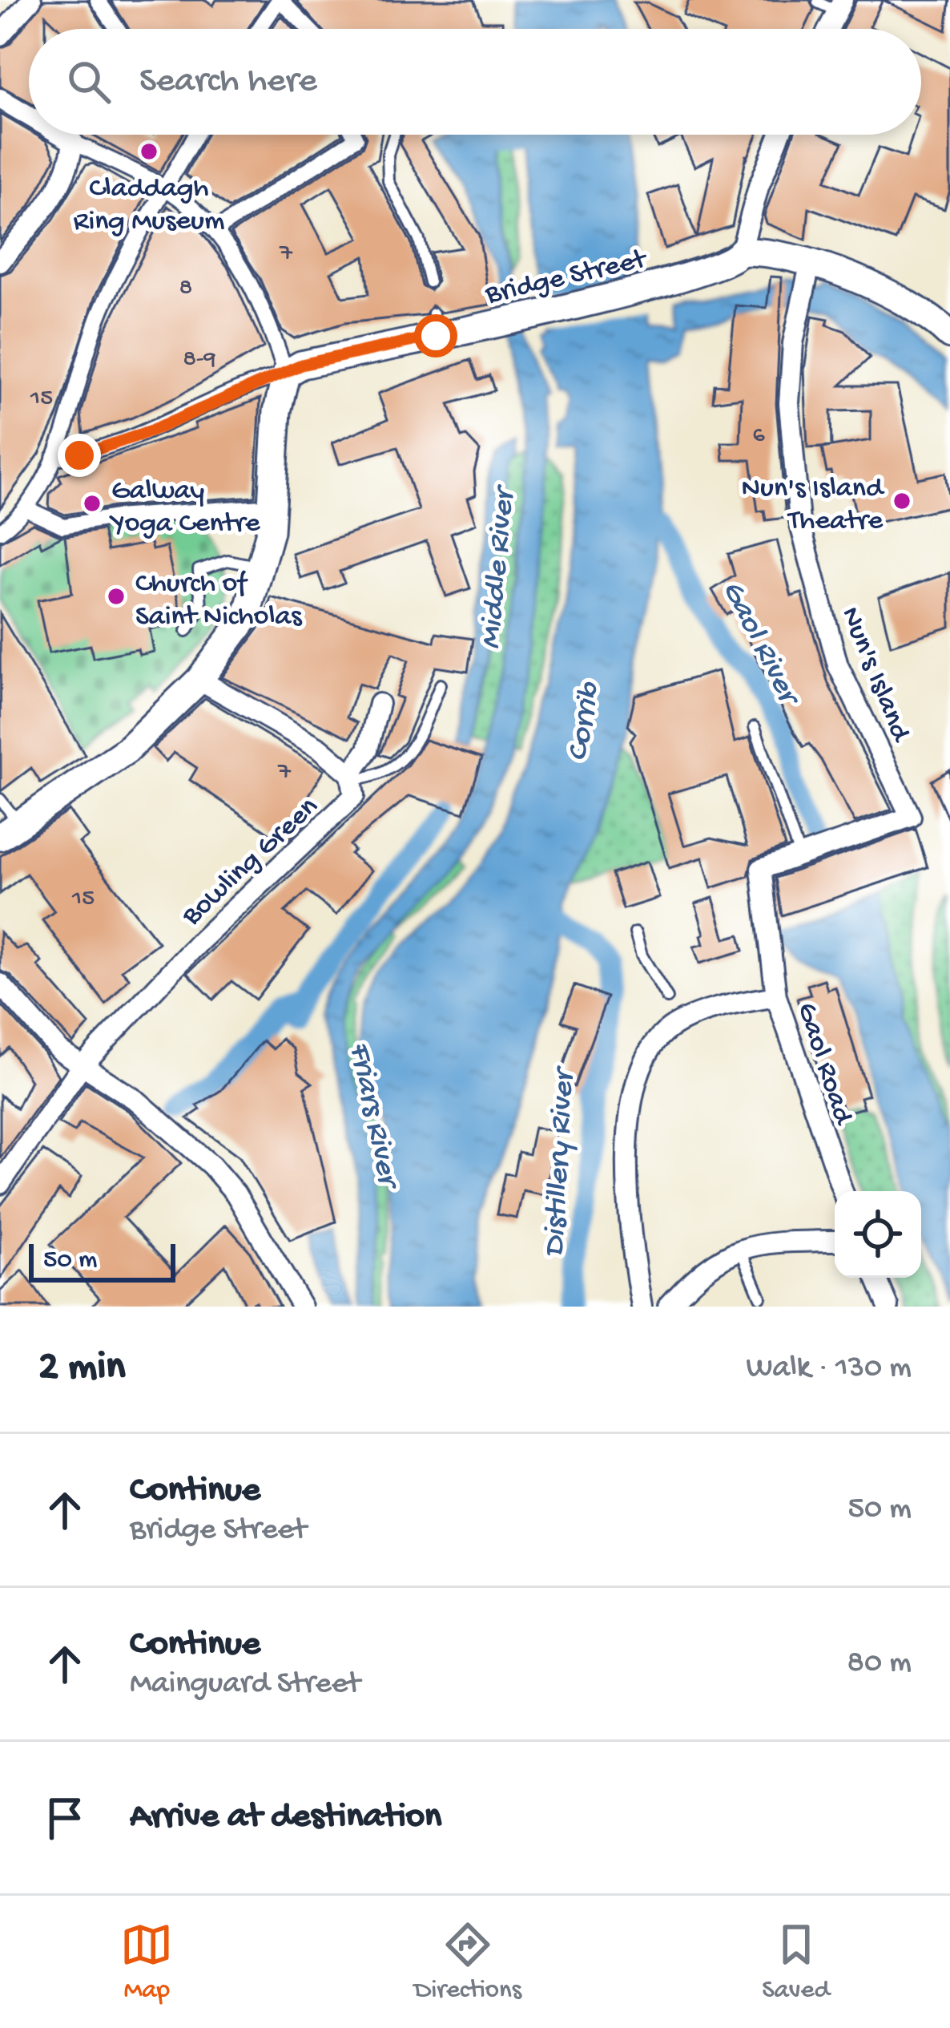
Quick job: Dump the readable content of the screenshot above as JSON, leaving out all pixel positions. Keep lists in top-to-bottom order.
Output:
{
  "streets": {
    "street": [
      "Bridge Street",
      "Nun's Island",
      "Bowling Green",
      "Gaol Road"
    ]
  },
  "crossings": [
    ["Nun's Island", "Gaol Road"]
  ],
  "water": [
    "Middle River",
    "Gaol River",
    "Corrib",
    "Friars River",
    "Distillery River"
  ],
  "places": [
    "Claddagh Ring Museum",
    "Nun's Island Theatre",
    "Galway Yoga Centre",
    "Church of Saint Nicholas"
  ],
  "house_numbers": [
    "7",
    "8",
    "8-9",
    "15",
    "6",
    "7",
    "15"
  ],
  "scale_bar": "50 m",
  "page": {
    "search": "Search here",
    "scale": "50 m",
    "heading": ["2 min", "Walk · 130 m"],
    "list": [
      ["Continue", "Bridge Street", "50 m"],
      ["Continue", "Mainguard Street", "80 m"],
      "Arrive at destination"
    ],
    "nav": ["Map", "Directions", "Saved"]
  }
}
